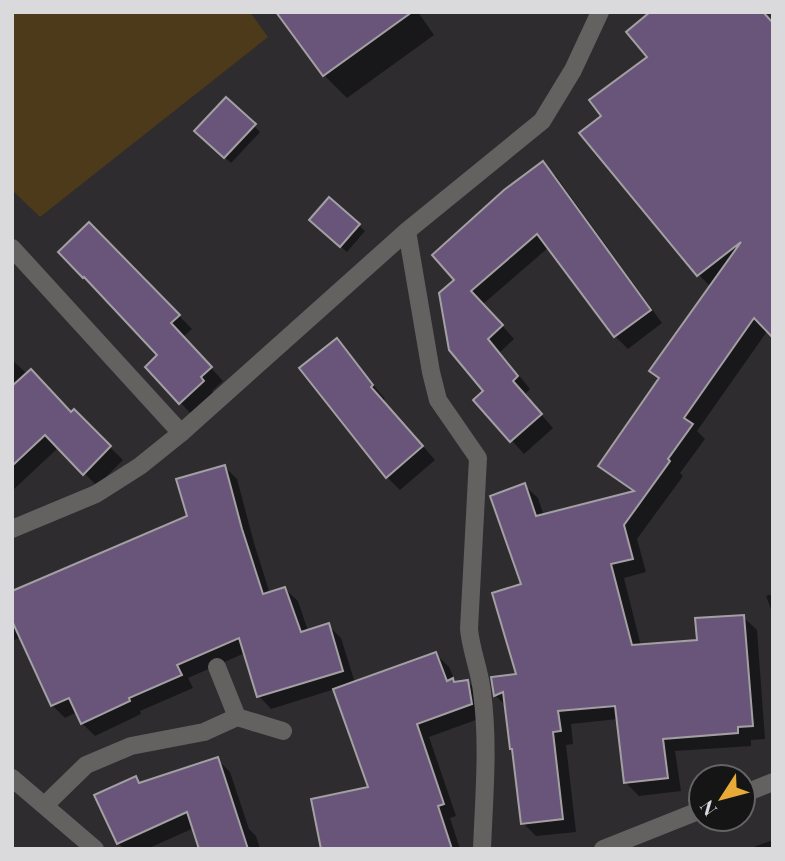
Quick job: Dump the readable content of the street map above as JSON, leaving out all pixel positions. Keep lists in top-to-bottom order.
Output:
{
  "north": "bottom left"
}
